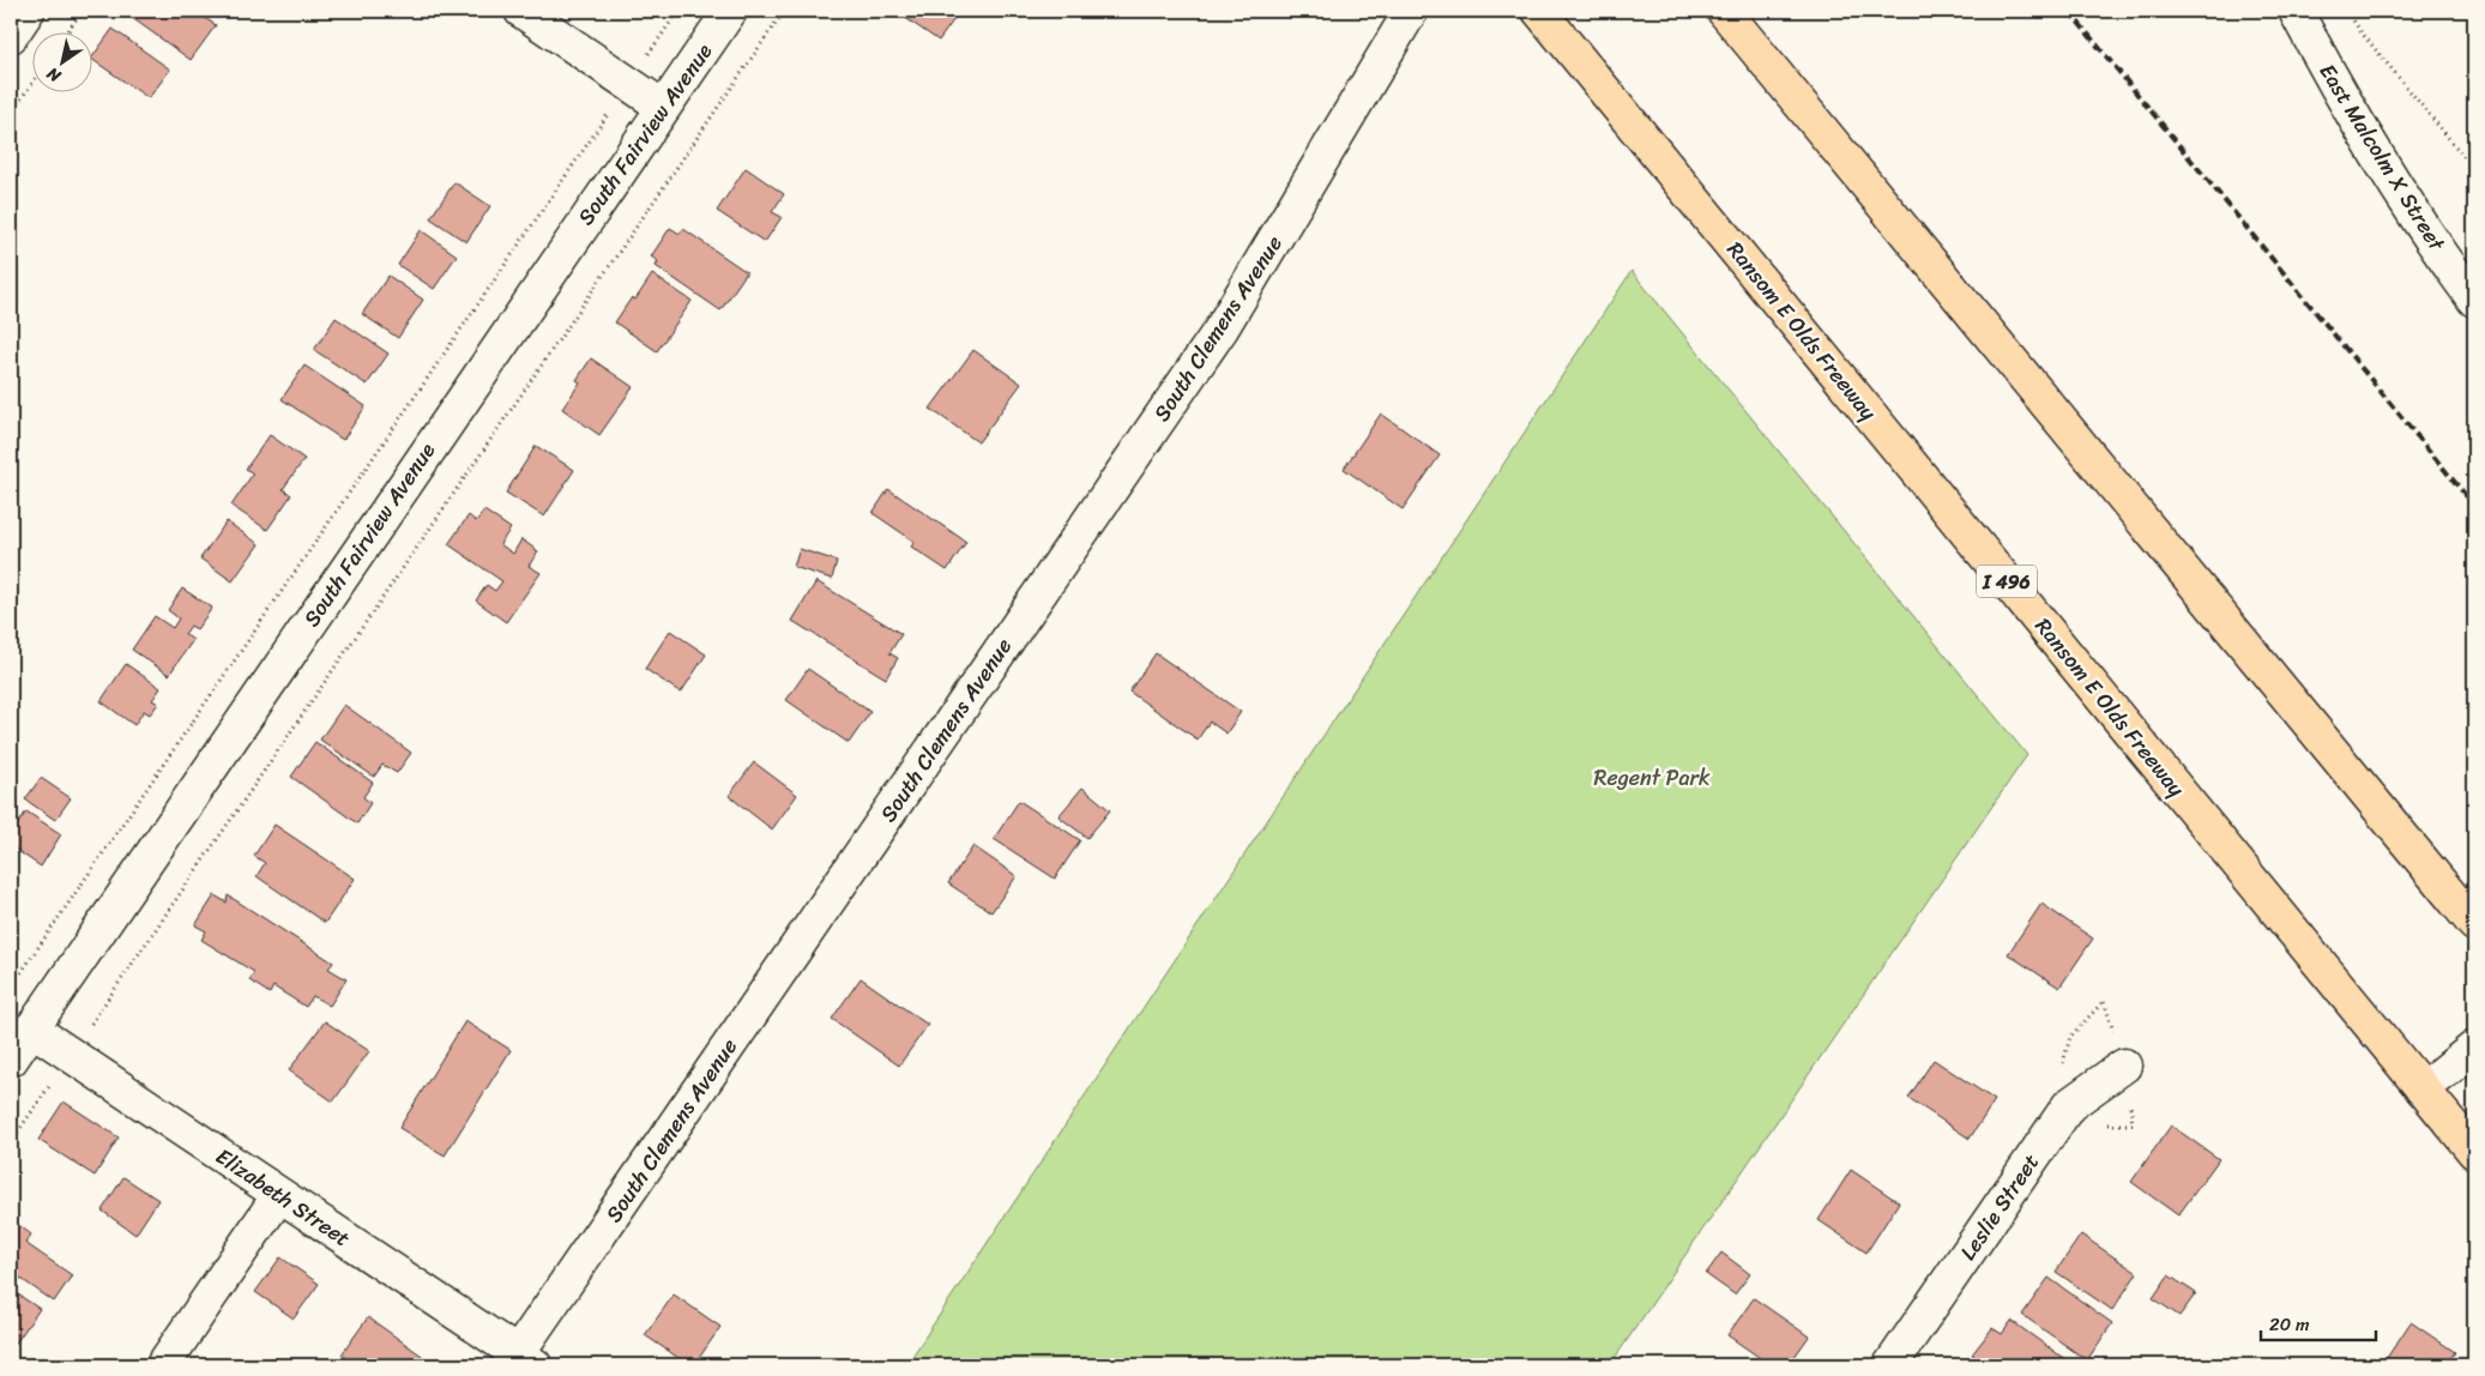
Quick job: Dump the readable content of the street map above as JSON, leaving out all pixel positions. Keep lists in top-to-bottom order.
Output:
{
  "streets": {
    "highway": ["Ransom E Olds Freeway", "I 496"],
    "street": [
      "South Fairview Avenue",
      "East Malcolm X Street",
      "South Clemens Avenue",
      "Elizabeth Street",
      "Leslie Street"
    ]
  },
  "crossings": [
    ["South Fairview Avenue", "Elizabeth Street"],
    ["South Clemens Avenue", "Elizabeth Street"]
  ],
  "parks": ["Regent Park"],
  "scale_bar": "20 m",
  "north": "bottom left"
}
